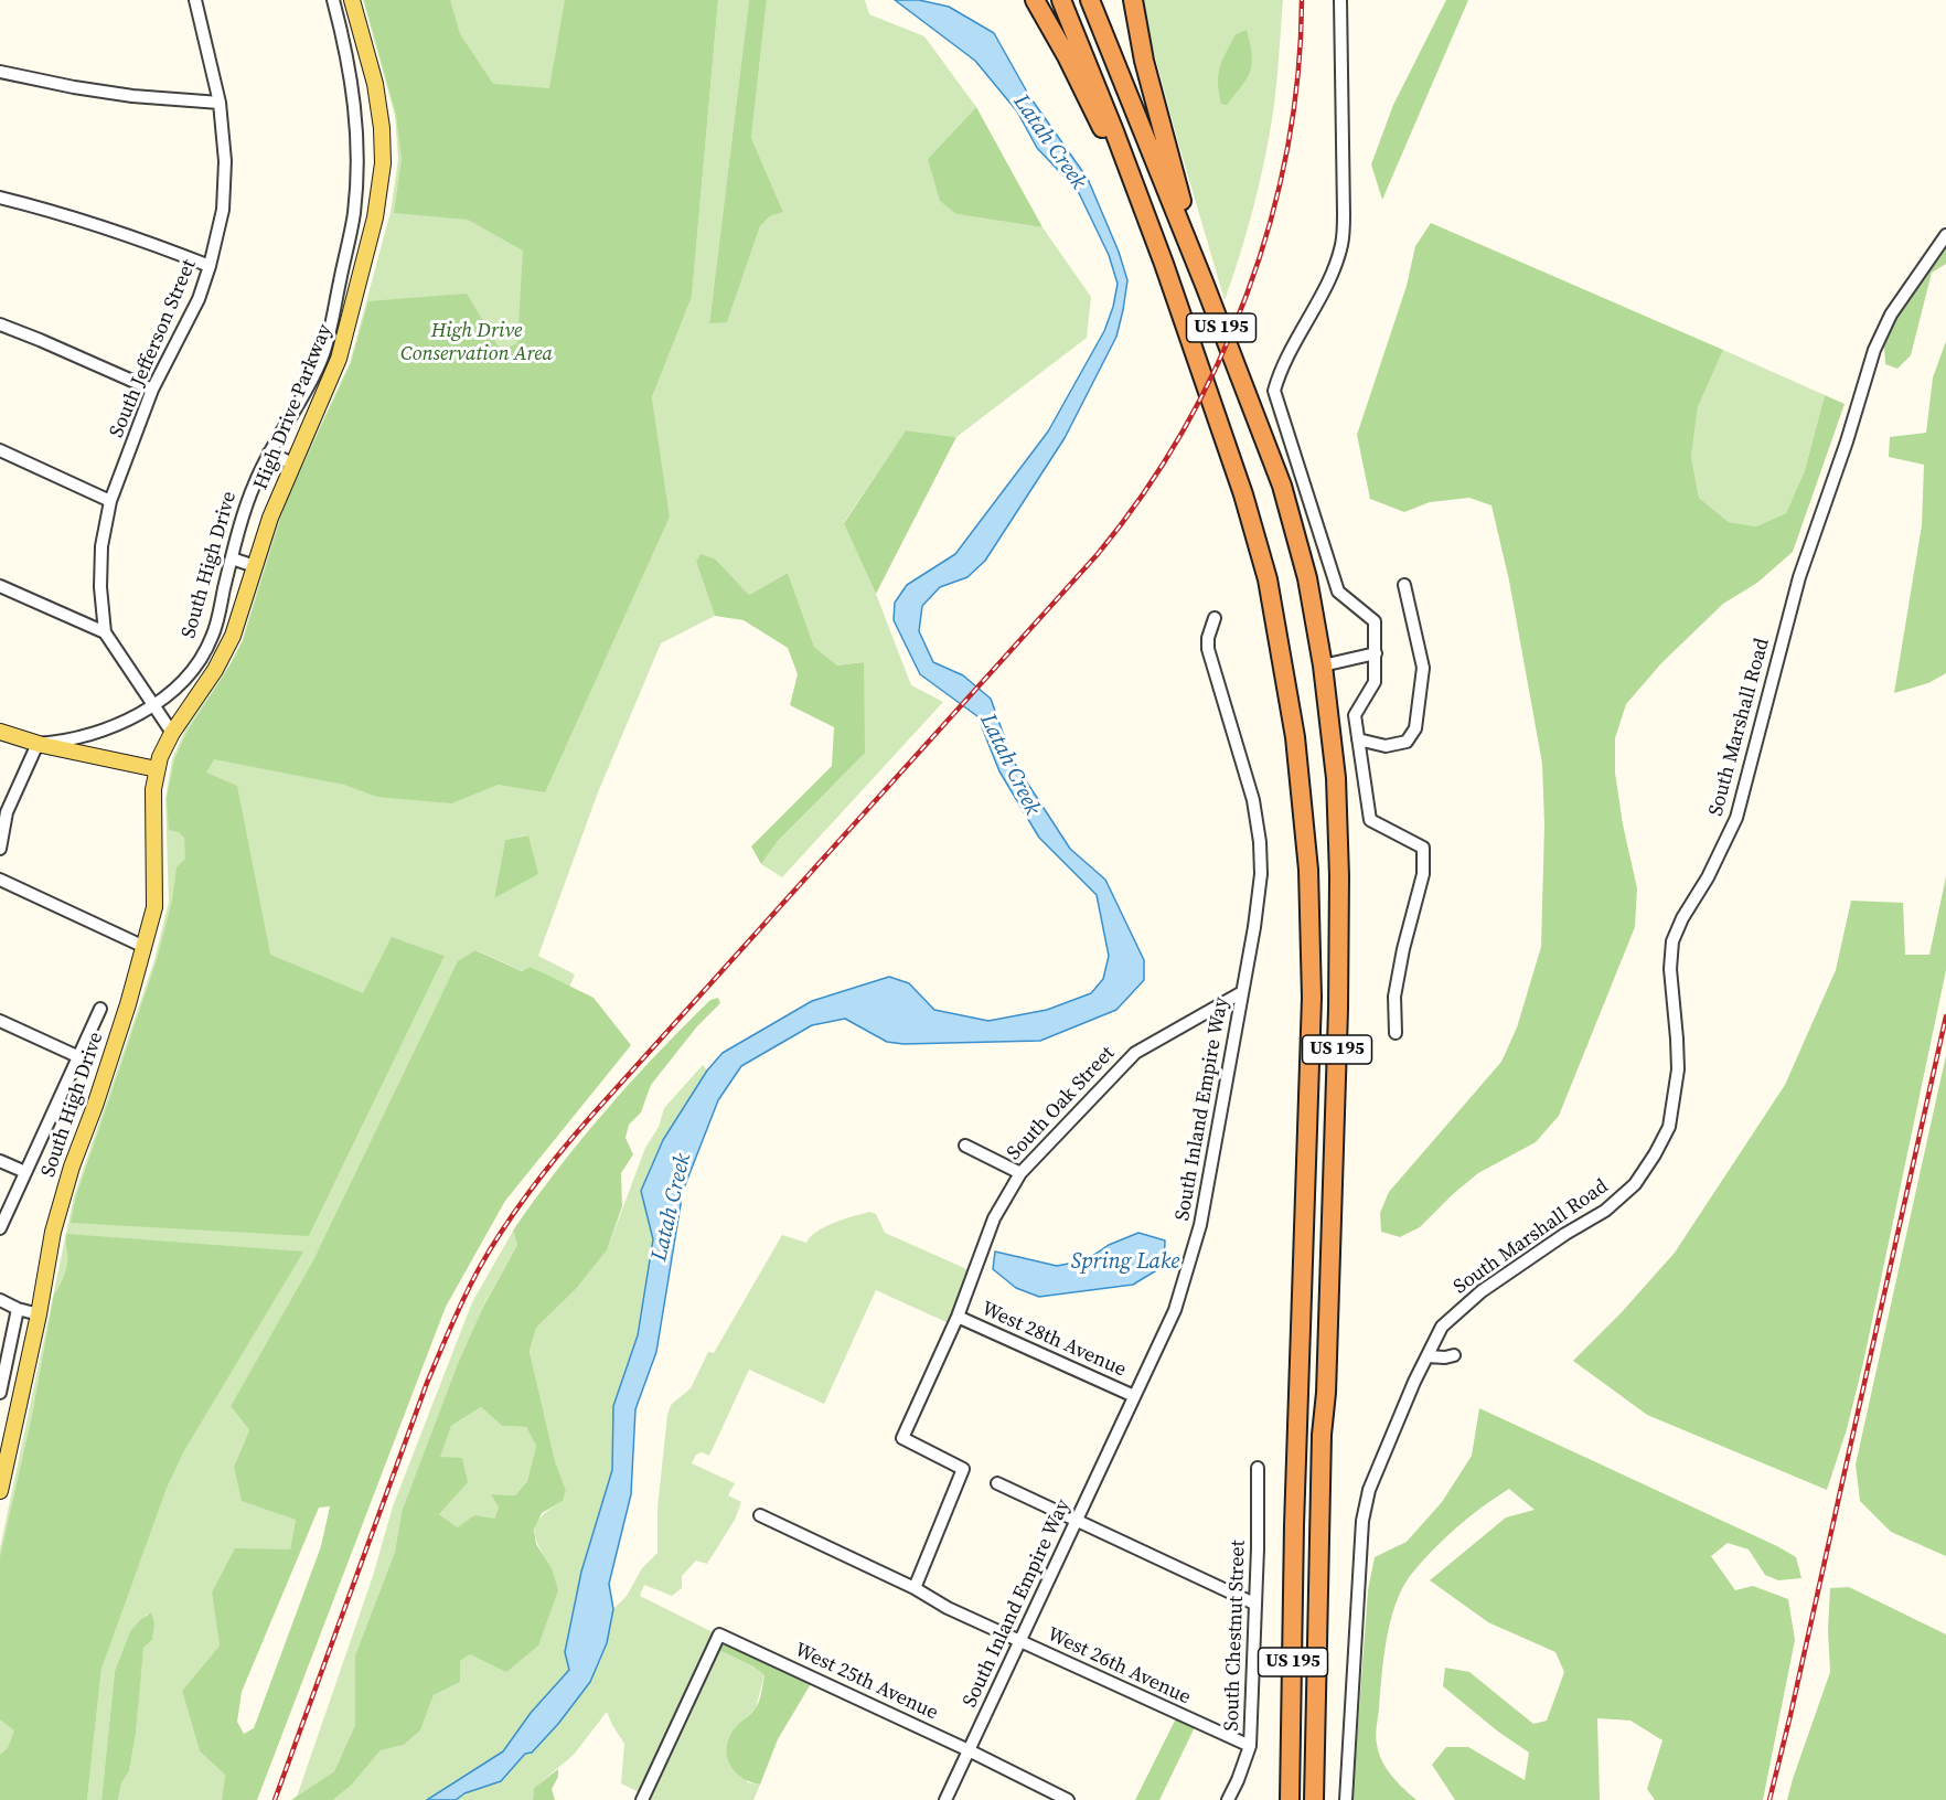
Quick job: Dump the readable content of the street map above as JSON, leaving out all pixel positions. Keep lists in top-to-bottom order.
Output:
{
  "streets": {
    "highway": ["US 195"],
    "main road": ["High Drive Parkway", "South High Drive"],
    "street": [
      "South Jefferson Street",
      "South Marshall Road",
      "South Oak Street",
      "South Inland Empire Way",
      "West 28th Avenue",
      "South Chestnut Street",
      "West 26th Avenue",
      "West 25th Avenue"
    ]
  },
  "crossings": [
    ["High Drive Parkway", "South High Drive"],
    ["South Oak Street", "South Inland Empire Way"],
    ["South Oak Street", "West 28th Avenue"],
    ["South Oak Street", "West 26th Avenue"],
    ["South Inland Empire Way", "West 28th Avenue"],
    ["South Inland Empire Way", "West 26th Avenue"],
    ["South Inland Empire Way", "West 25th Avenue"],
    ["South Chestnut Street", "West 26th Avenue"]
  ],
  "water": ["Latah Creek", "Spring Lake"],
  "parks": ["High Drive Conservation Area"]
}
